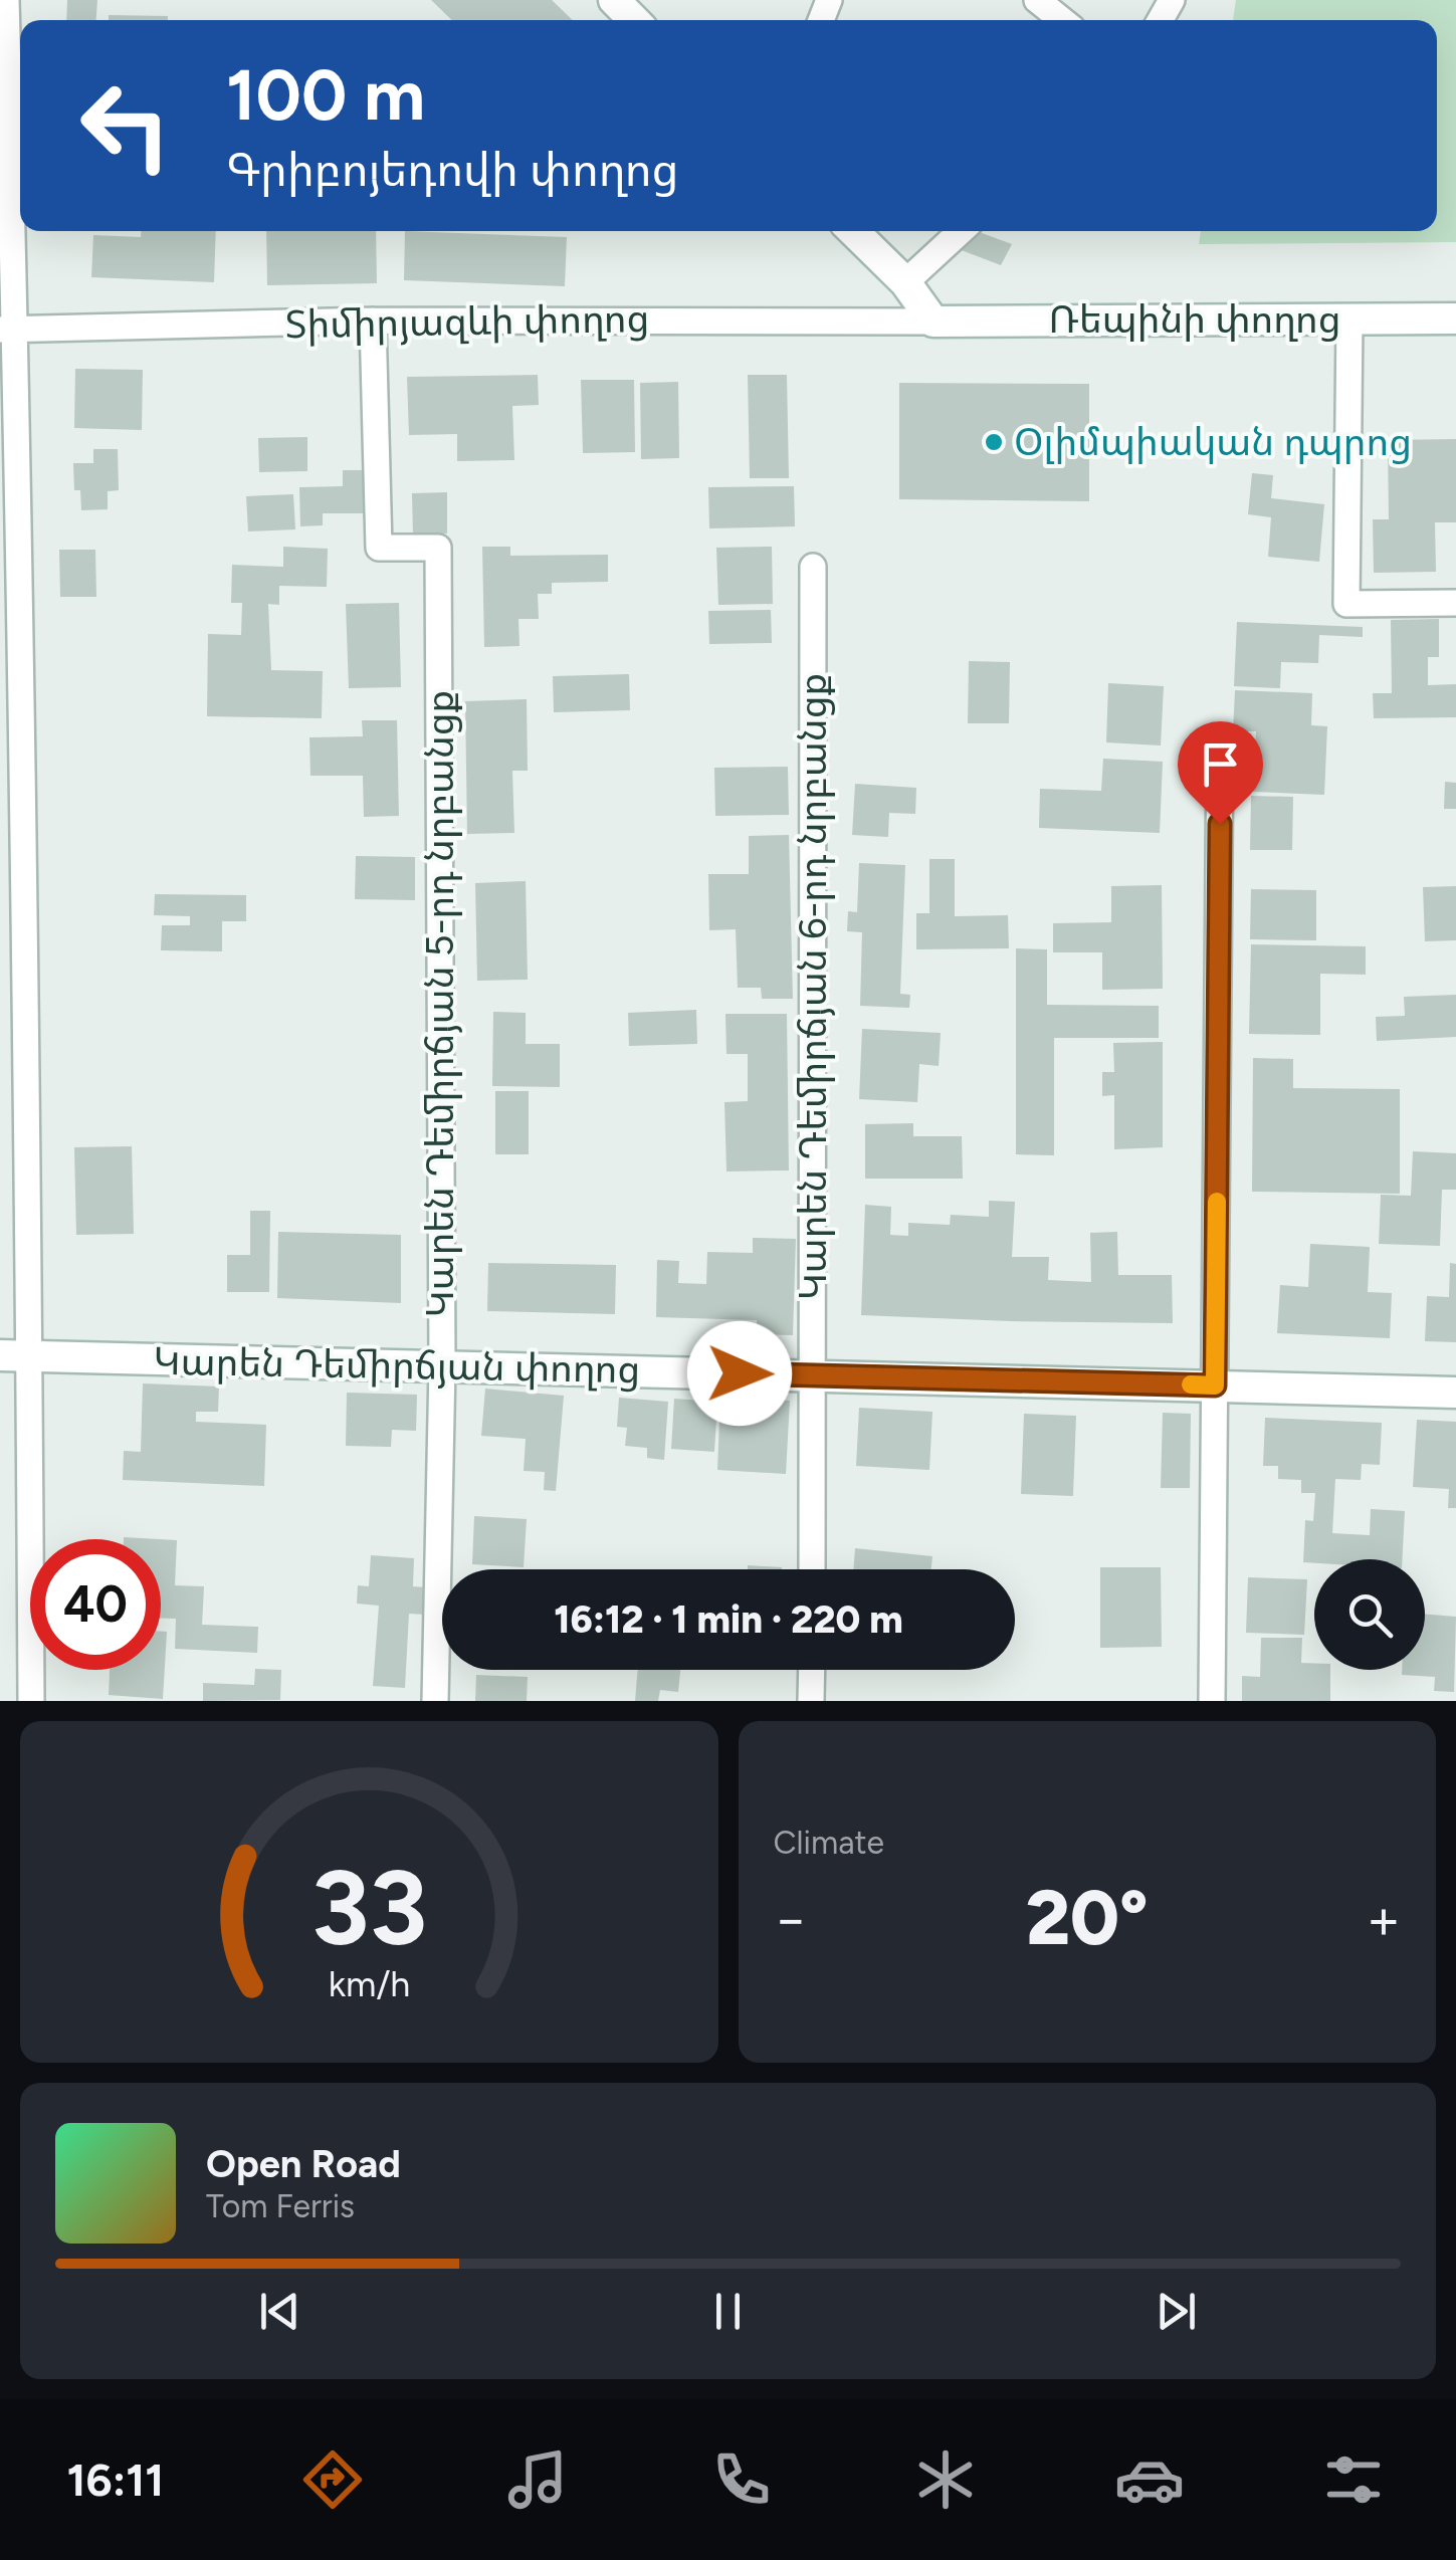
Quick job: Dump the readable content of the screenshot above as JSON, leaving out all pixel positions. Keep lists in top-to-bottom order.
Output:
{
  "streets": {
    "street": [
      "Ռեպինի փողոց",
      "Տիմիրյազևի փողոց",
      "Կարեն Դեմիրճյան 6-րդ նրբանցք",
      "Կարեն Դեմիրճյան 5-րդ նրբանցք",
      "Կարեն Դեմիրճյան փողոց"
    ]
  },
  "crossings": [
    ["Ռեպինի փողոց", "Տիմիրյազևի փողոց"],
    ["Տիմիրյազևի փողոց", "Կարեն Դեմիրճյան 5-րդ նրբանցք"],
    ["Կարեն Դեմիրճյան 6-րդ նրբանցք", "Կարեն Դեմիրճյան փողոց"],
    ["Կարեն Դեմիրճյան 5-րդ նրբանցք", "Կարեն Դեմիրճյան փողոց"]
  ],
  "places": ["Օլիմպիական դպրոց"],
  "page": {
    "turn": ["100 m", "Գրիբոյեդովի փողոց"],
    "limit": "40",
    "trip": "16:12 · 1 min · 220 m",
    "tile": "Climate",
    "heat": ["−", "20°", "+"],
    "song": ["Open Road", "Tom Ferris"],
    "tabs": "16:11",
    "gauge": ["33", "km/h"]
  }
}
